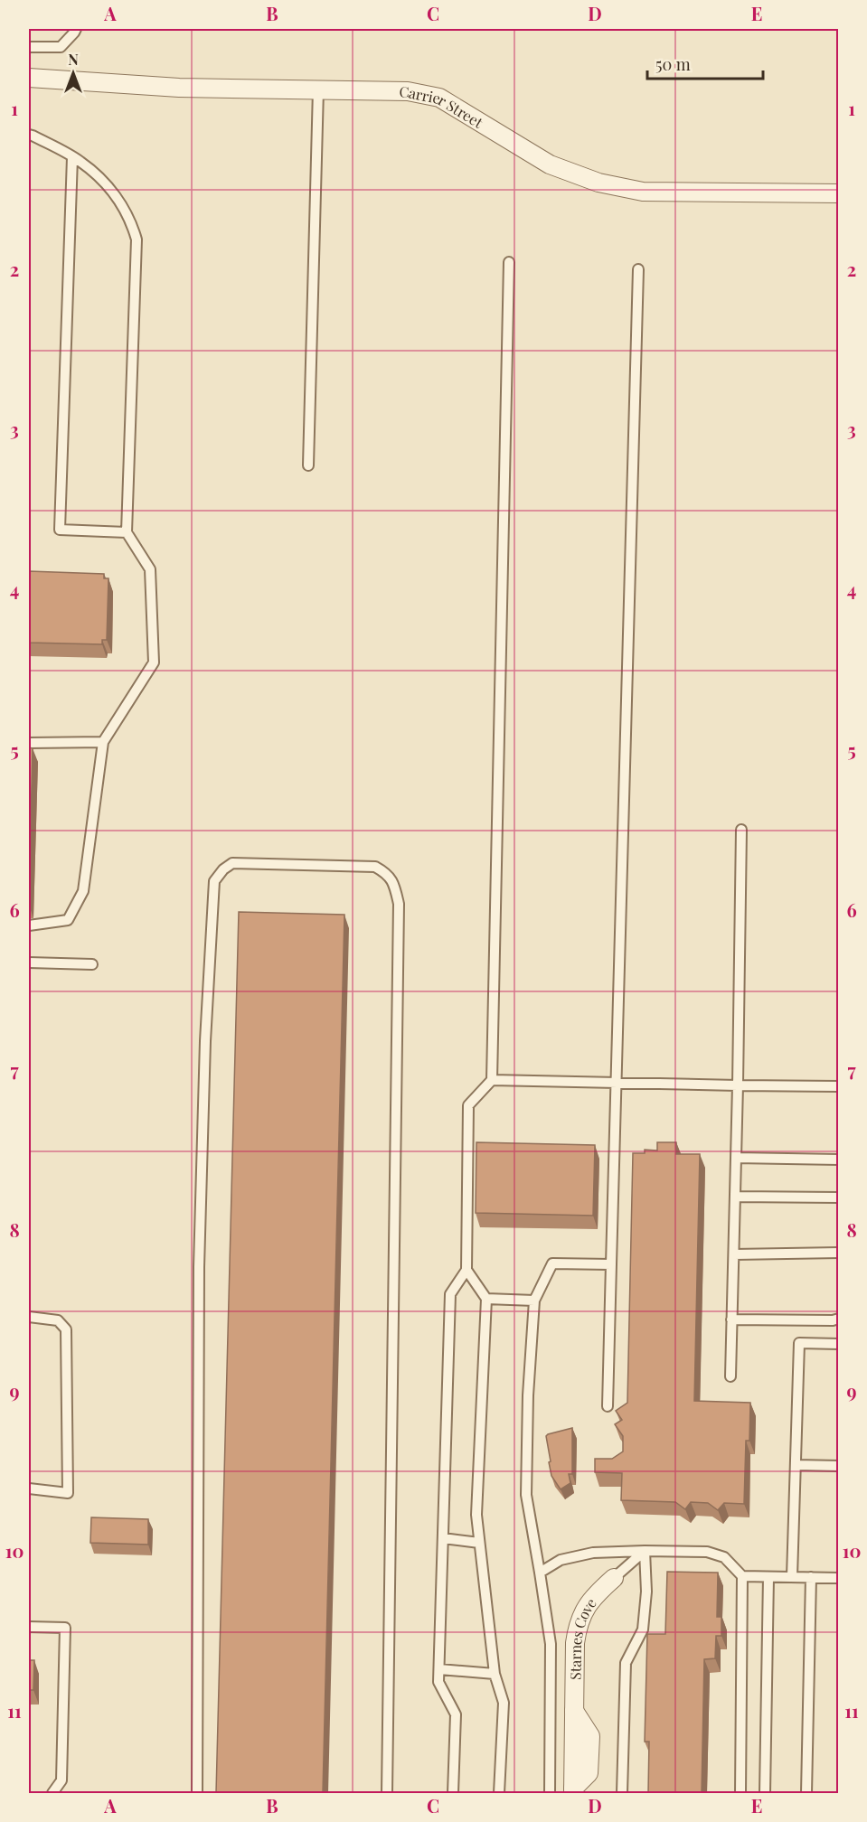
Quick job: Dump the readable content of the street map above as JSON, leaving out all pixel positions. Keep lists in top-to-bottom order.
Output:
{
  "streets": {
    "street": ["Carrier Street", "Starnes Cove"]
  },
  "scale_bar": "50 m",
  "north": "top",
  "grid": {
    "columns": [
      "A",
      "B",
      "C",
      "D",
      "E"
    ],
    "rows": [
      "1",
      "2",
      "3",
      "4",
      "5",
      "6",
      "7",
      "8",
      "9",
      "10",
      "11"
    ]
  }
}
